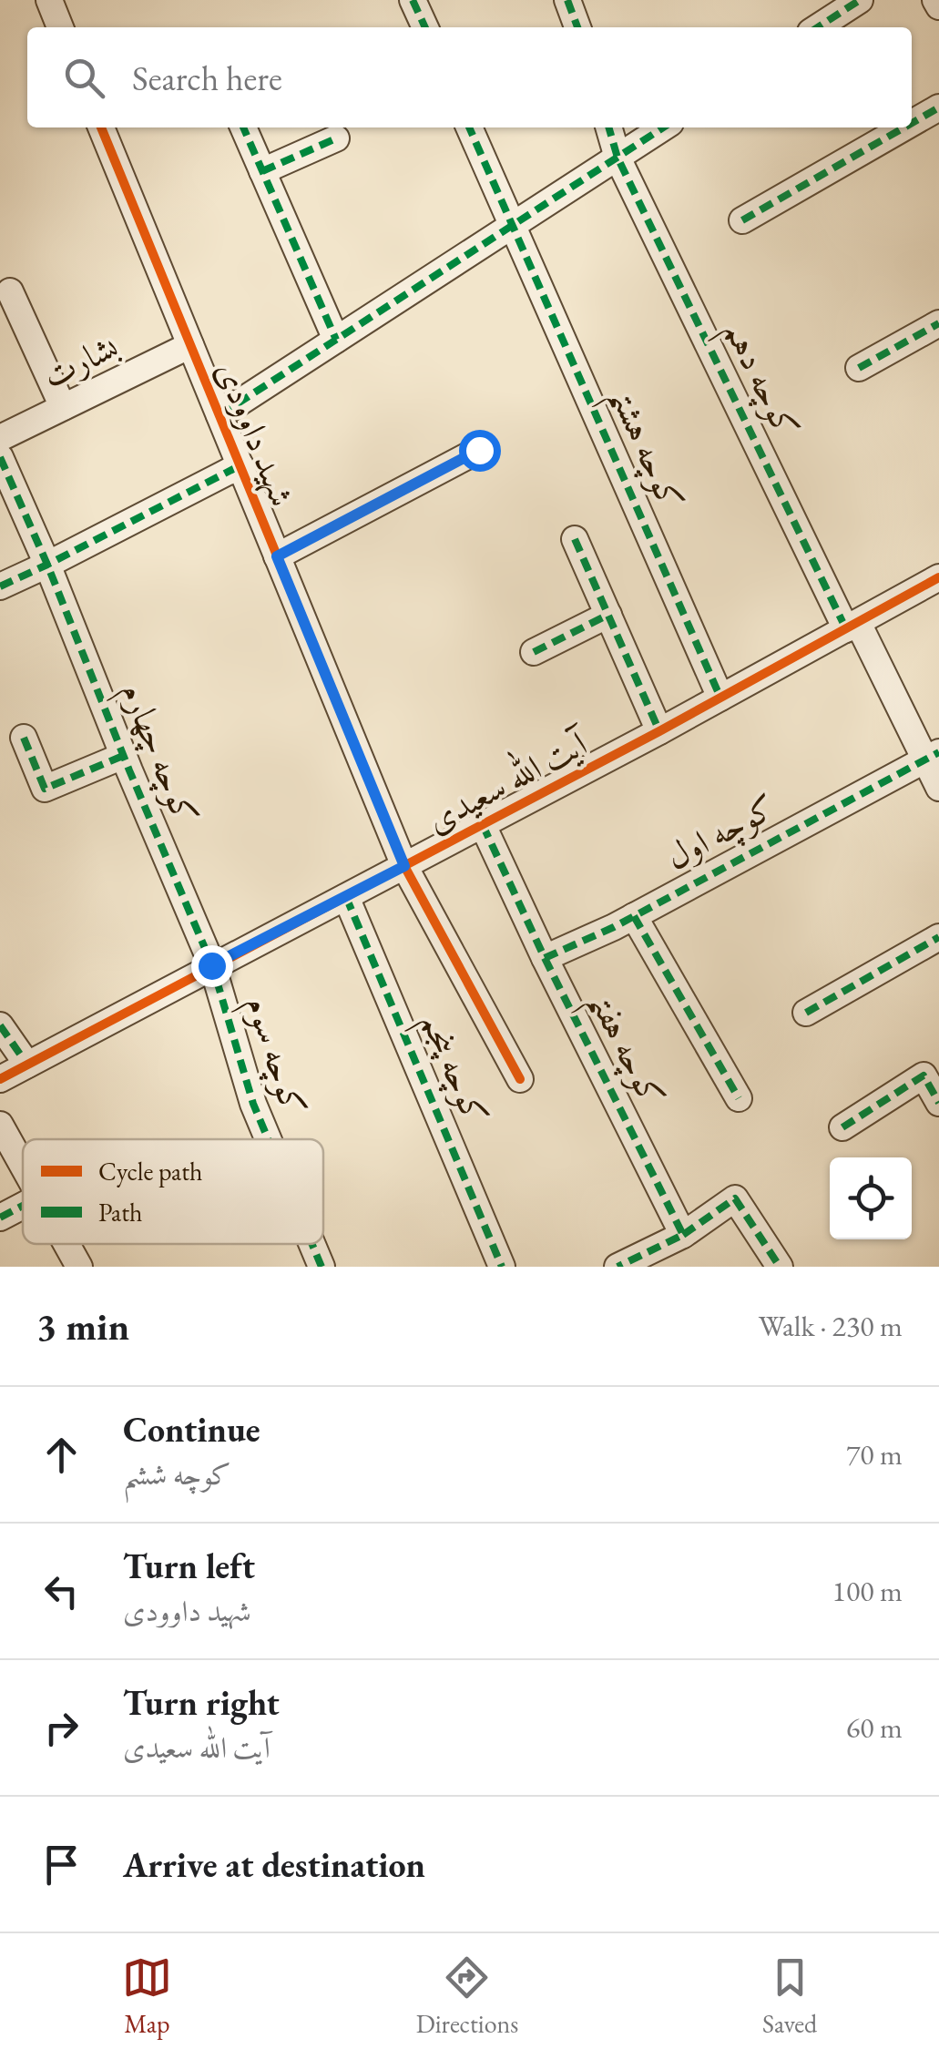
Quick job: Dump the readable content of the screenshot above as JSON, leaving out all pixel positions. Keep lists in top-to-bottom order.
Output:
{
  "streets": {
    "street": [
      "بشارت",
      "کوچه دهم",
      "شهید داوودی",
      "کوچه هشتم",
      "کوچه چهارم",
      "آیت الله سعیدی",
      "کوچه اول",
      "کوچه هفتم",
      "کوچه سوم",
      "کوچه پنجم"
    ]
  },
  "crossings": [
    ["بشارت", "شهید داوودی"],
    ["کوچه دهم", "آیت الله سعیدی"],
    ["کوچه دهم", "کوچه اول"],
    ["شهید داوودی", "آیت الله سعیدی"],
    ["کوچه هشتم", "آیت الله سعیدی"],
    ["کوچه چهارم", "آیت الله سعیدی"],
    ["کوچه چهارم", "کوچه سوم"],
    ["آیت الله سعیدی", "کوچه هفتم"],
    ["آیت الله سعیدی", "کوچه سوم"],
    ["آیت الله سعیدی", "کوچه پنجم"],
    ["کوچه اول", "کوچه هفتم"]
  ],
  "legend": ["Cycle path", "Path"],
  "page": {
    "search": "Search here",
    "heading": ["3 min", "Walk · 230 m"],
    "list": [
      ["Continue", "کوچه ششم", "70 m"],
      ["Turn left", "شهید داوودی", "100 m"],
      ["Turn right", "آیت الله سعیدی", "60 m"],
      "Arrive at destination"
    ],
    "nav": ["Map", "Directions", "Saved"]
  }
}
